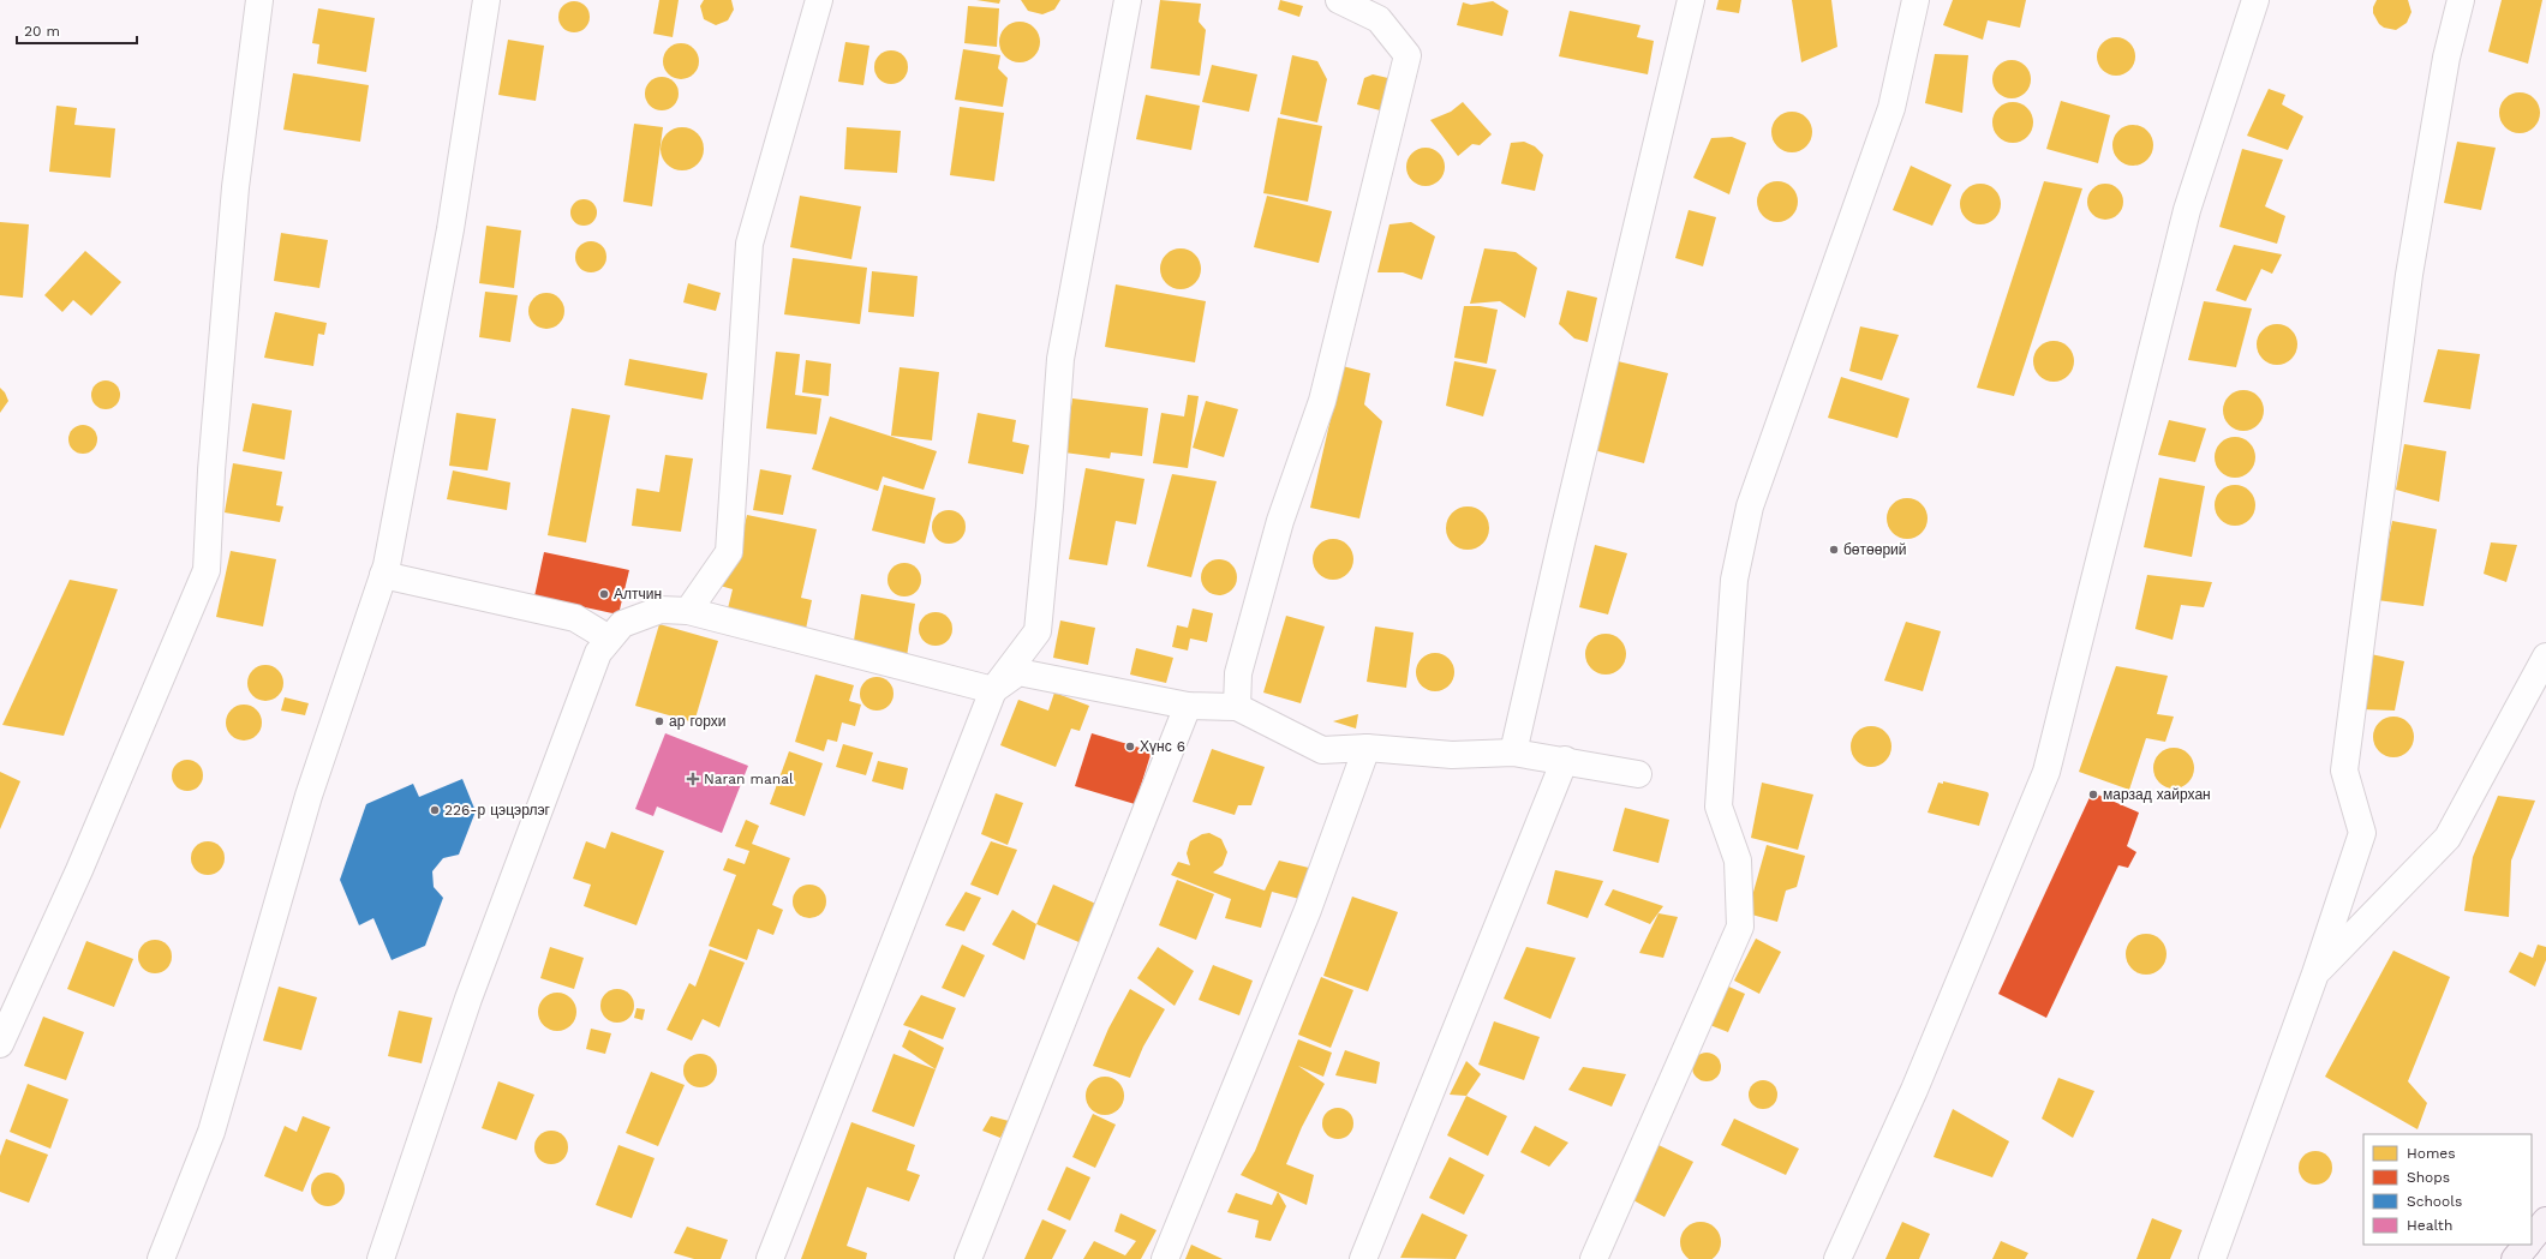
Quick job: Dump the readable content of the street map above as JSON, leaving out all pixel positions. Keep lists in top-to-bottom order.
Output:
{
  "places": {
    "other": [
      "бөтөөрий",
      "Алтчин",
      "ар горхи",
      "Хүнс 6",
      "марзад хайрхан",
      "226-р цэцэрлэг"
    ],
    "health": ["Naran manal"]
  },
  "legend": [
    "Homes",
    "Shops",
    "Schools",
    "Health"
  ],
  "scale_bar": "20 m"
}
